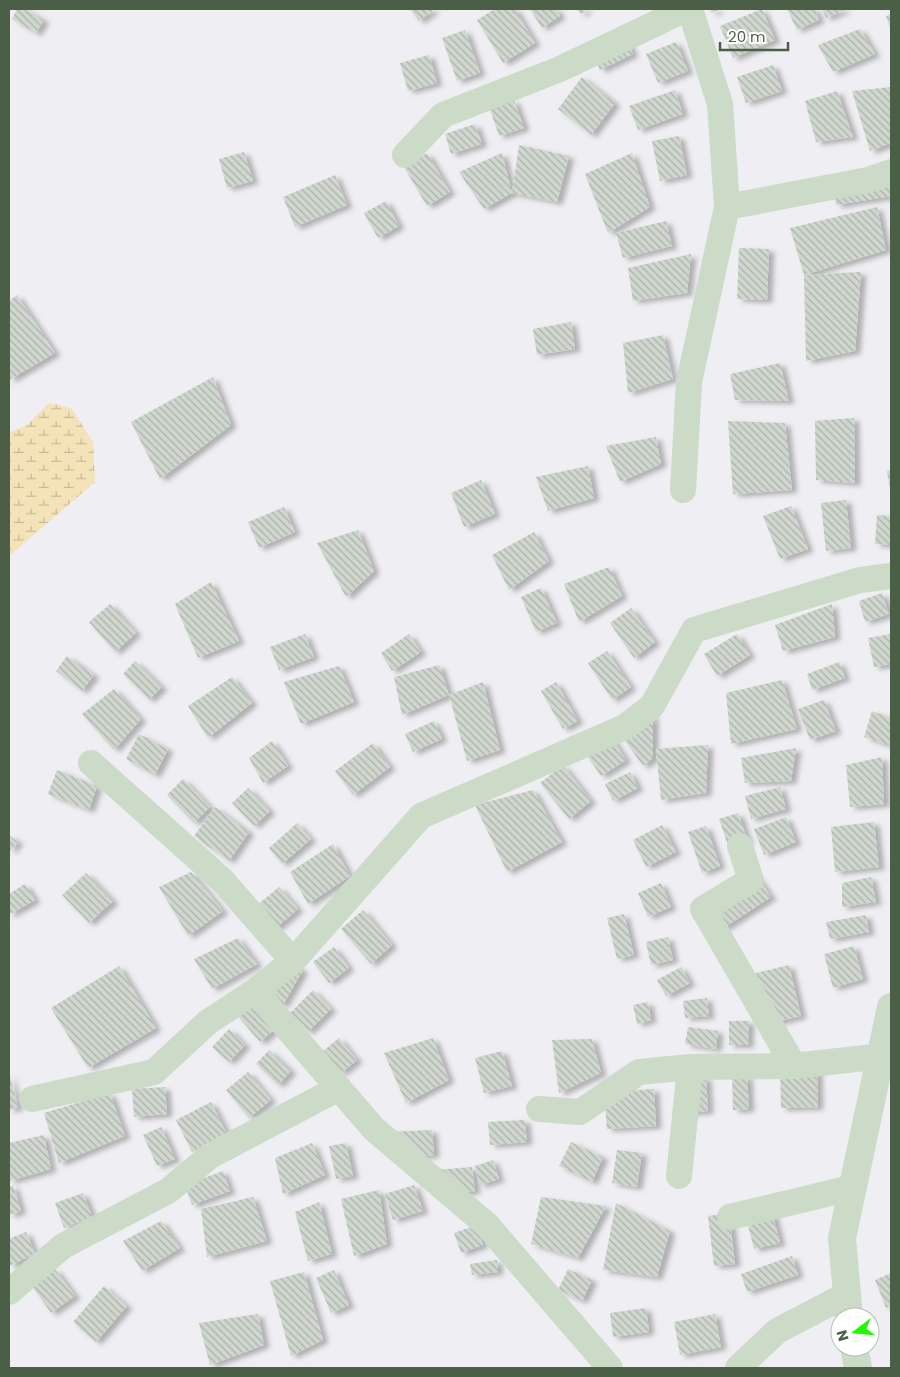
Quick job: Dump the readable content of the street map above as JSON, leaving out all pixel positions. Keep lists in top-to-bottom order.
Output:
{
  "scale_bar": "20 m",
  "north": "left"
}
